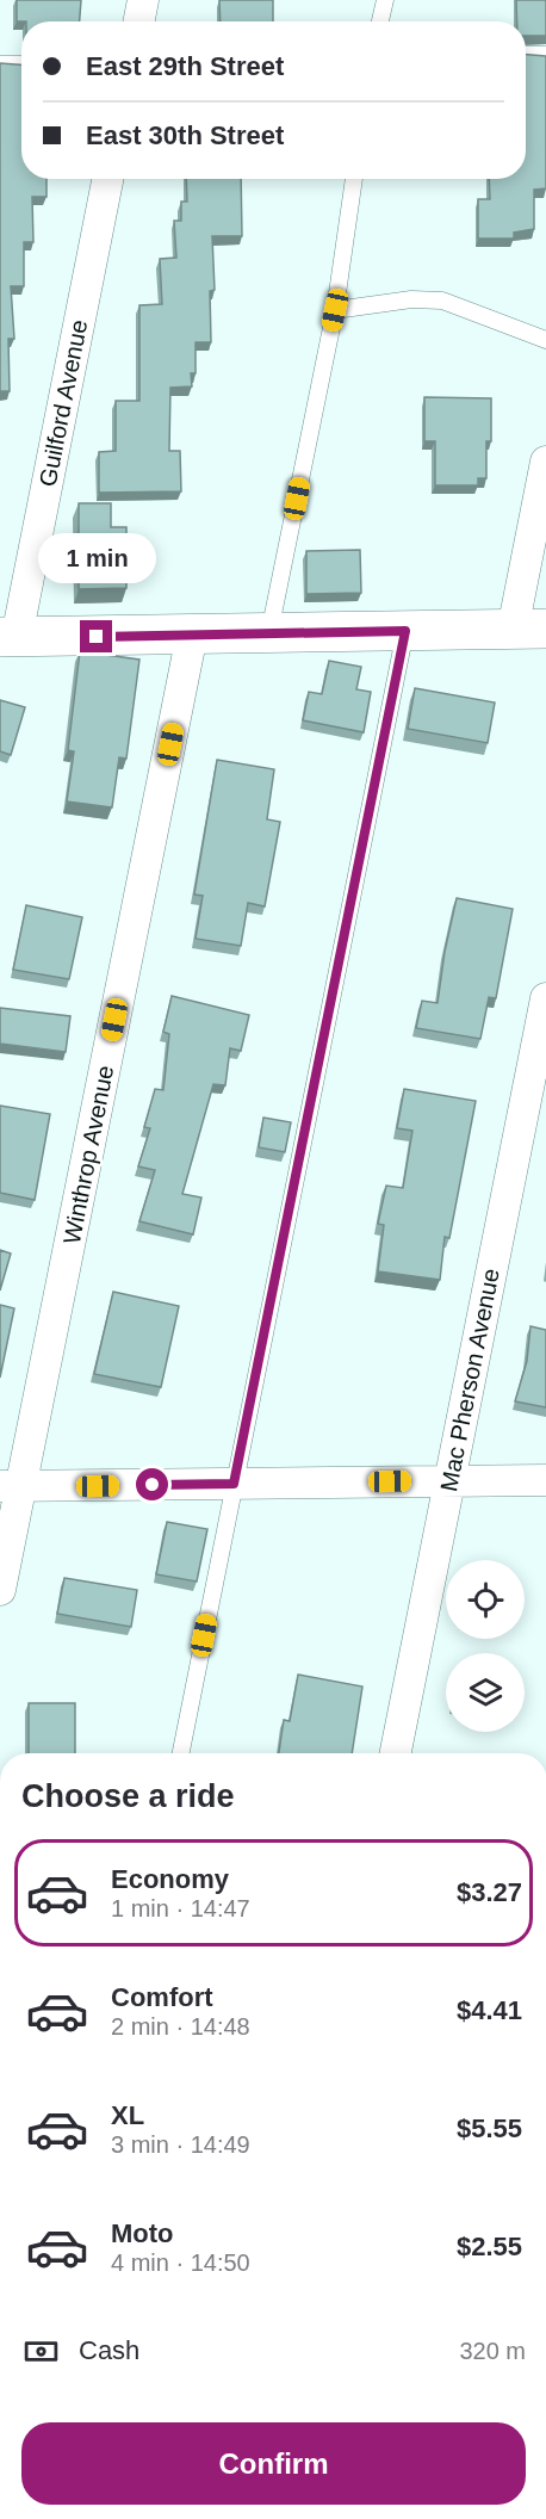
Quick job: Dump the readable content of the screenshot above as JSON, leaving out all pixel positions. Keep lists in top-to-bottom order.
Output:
{
  "streets": {
    "street": ["Guilford Avenue", "Winthrop Avenue", "Mac Pherson Avenue"]
  },
  "page": {
    "banner": ["East 29th Street", "East 30th Street"],
    "bubble": "1 min",
    "heading": "Choose a ride",
    "list": [
      {
        "name": "Economy",
        "note": "1 min · 14:47",
        "value": "$3.27"
      },
      {
        "name": "Comfort",
        "note": "2 min · 14:48",
        "value": "$4.41"
      },
      {
        "name": "XL",
        "note": "3 min · 14:49",
        "value": "$5.55"
      },
      {
        "name": "Moto",
        "note": "4 min · 14:50",
        "value": "$2.55"
      }
    ],
    "pay": ["Cash", "320 m"],
    "buttons": "Confirm"
  }
}
